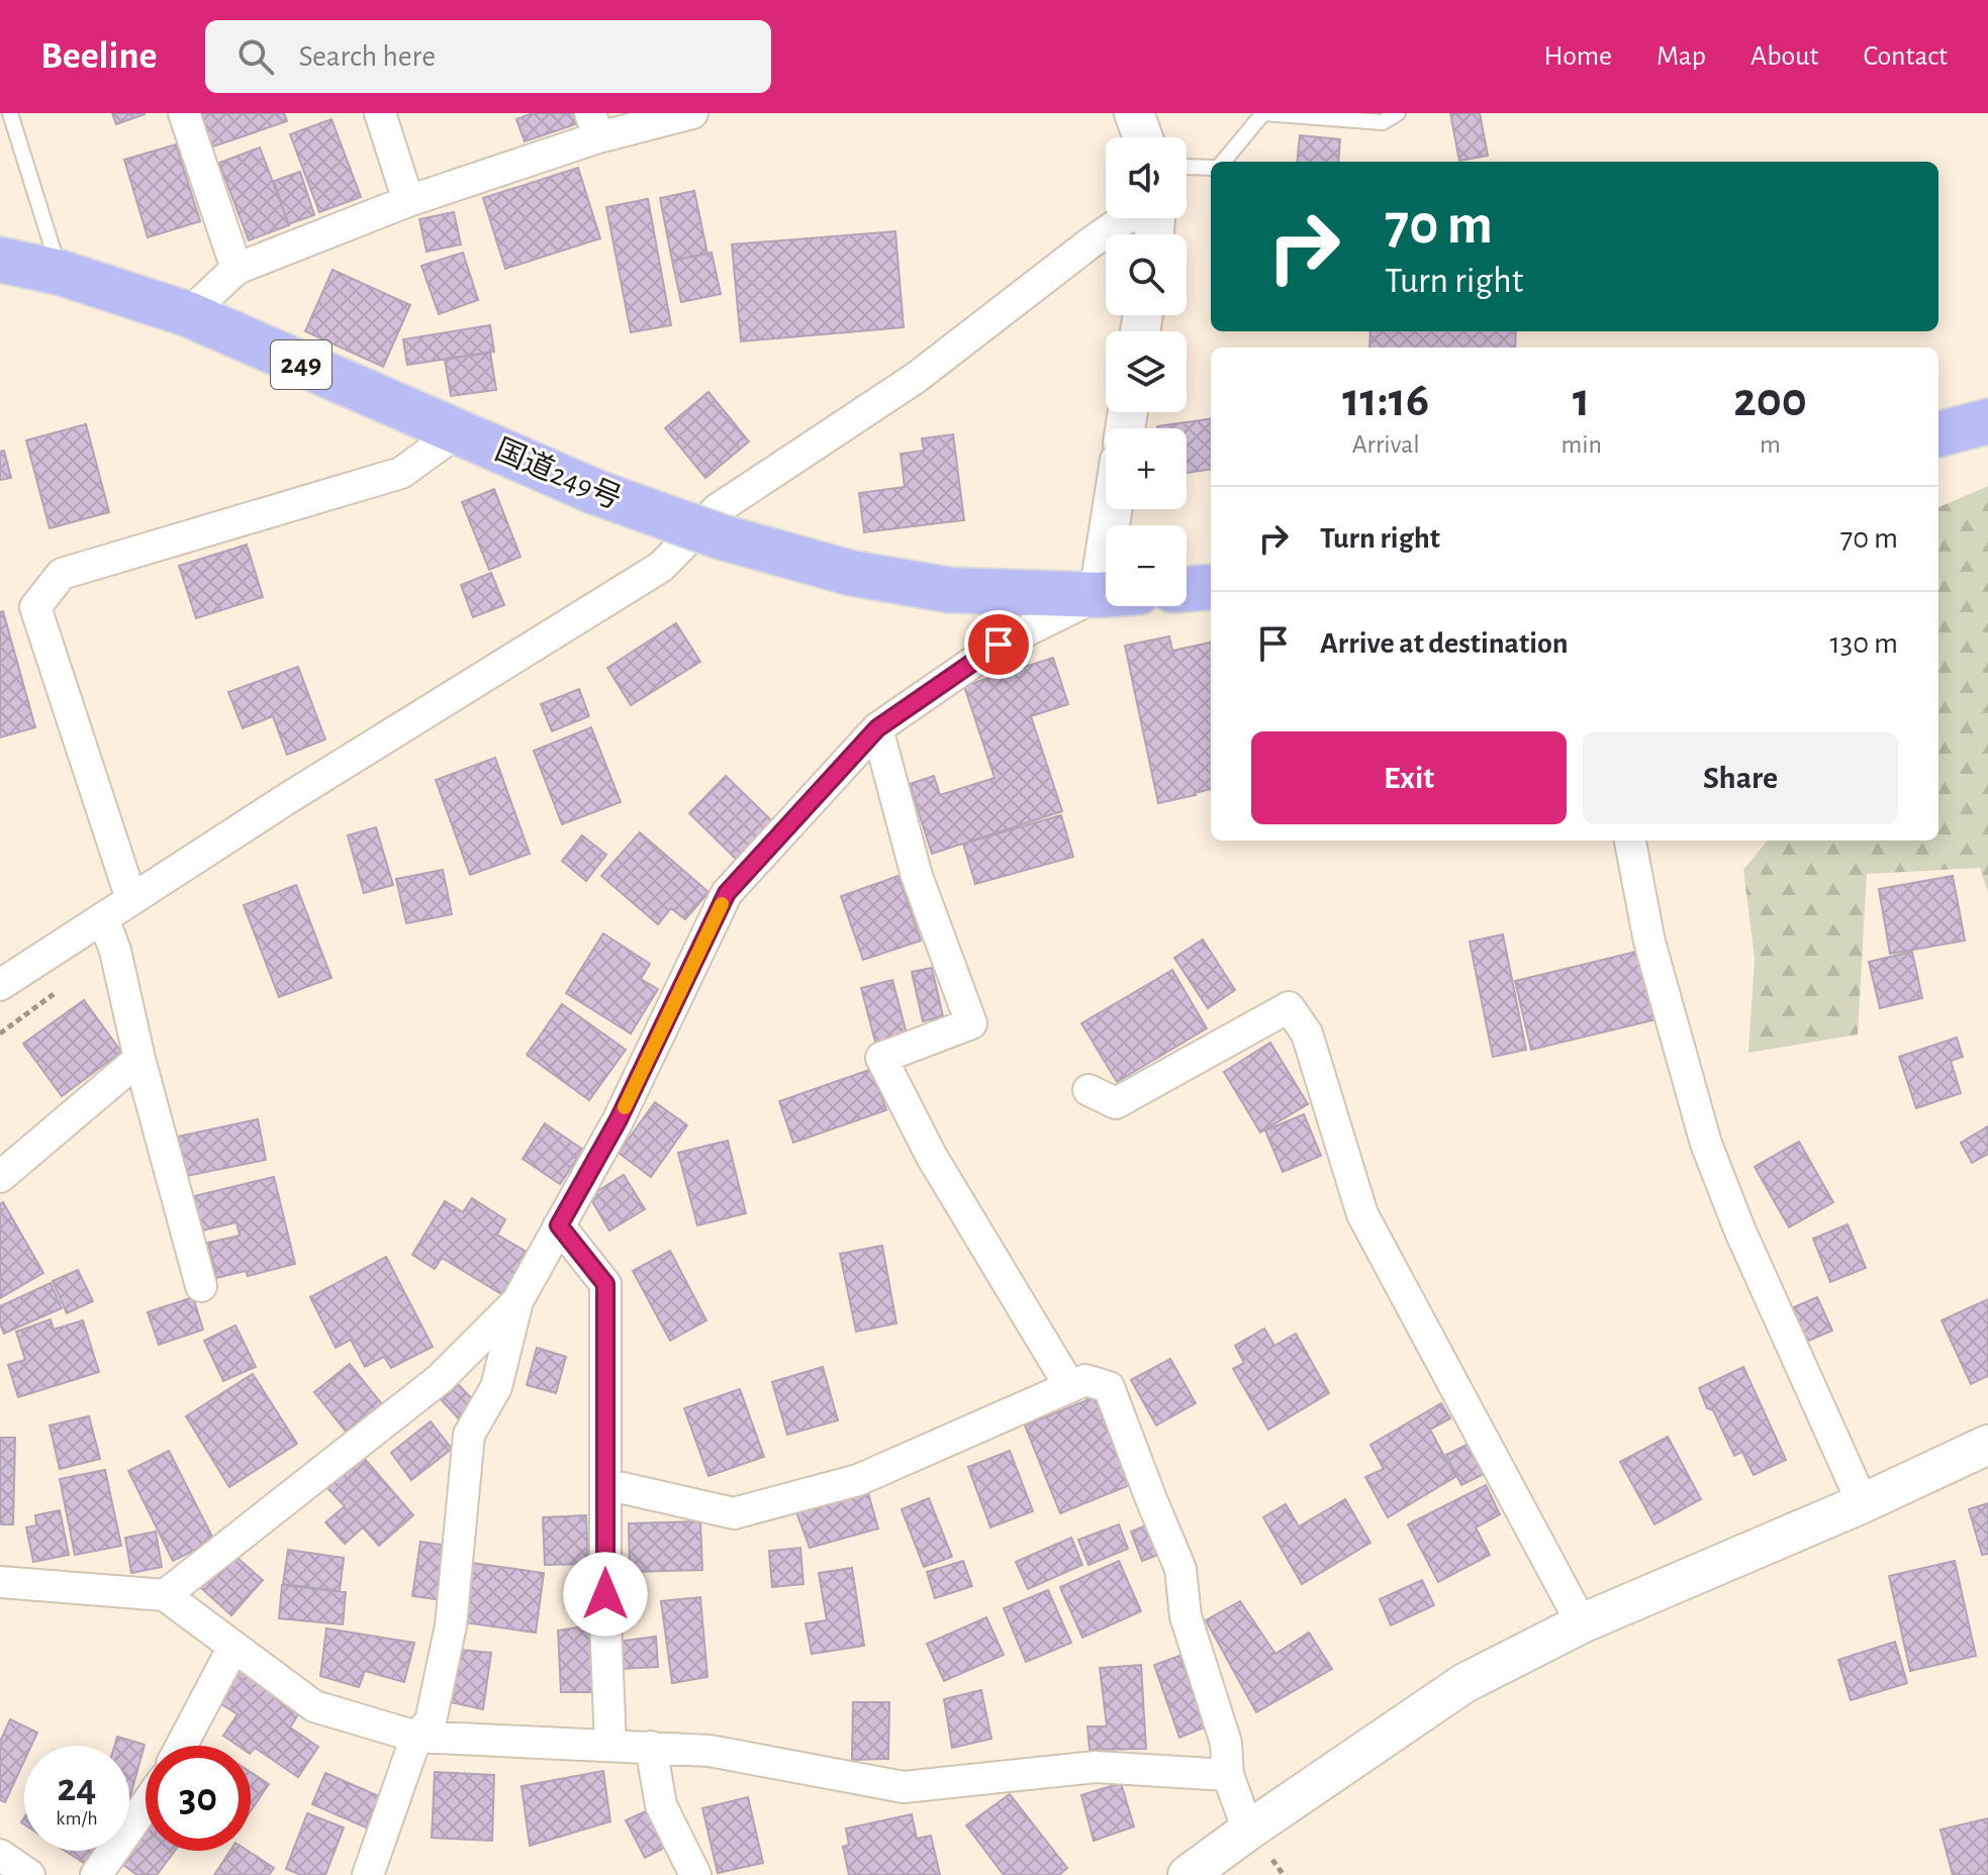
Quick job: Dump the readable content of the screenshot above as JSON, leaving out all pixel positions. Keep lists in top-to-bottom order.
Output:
{
  "streets": {
    "highway": ["249", "国道249号"]
  },
  "page": {
    "header": "Beeline",
    "search": "Search here",
    "nav": [
      "Home",
      "Map",
      "About",
      "Contact"
    ],
    "map_buttons": ["+", "−"],
    "turn": ["70 m", "Turn right"],
    "eta": [
      "11:16",
      "Arrival",
      "1",
      "min",
      "200",
      "m"
    ],
    "list": [
      {
        "name": "Turn right",
        "value": "70 m"
      },
      {
        "name": "Arrive at destination",
        "value": "130 m"
      }
    ],
    "buttons": ["Exit", "Share"],
    "speed": "24 km/h",
    "limit": "30"
  }
}
